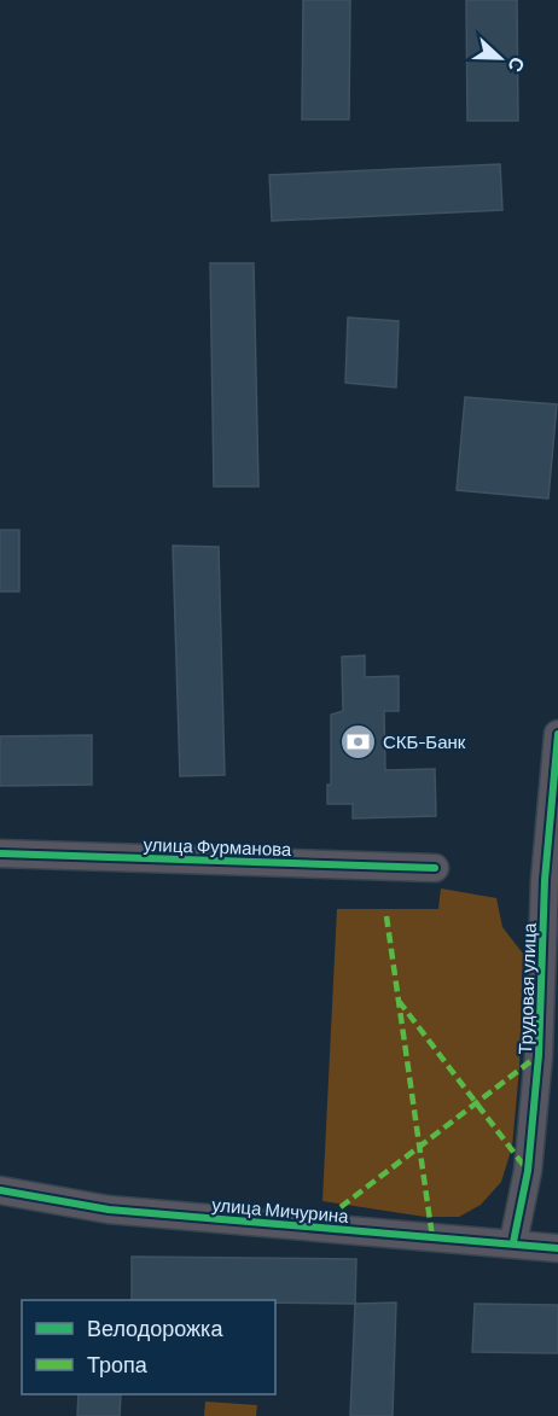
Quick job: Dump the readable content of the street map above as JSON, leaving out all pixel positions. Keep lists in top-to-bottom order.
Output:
{
  "streets": {
    "street": ["улица Фурманова", "Трудовая улица", "улица Мичурина"]
  },
  "crossings": [
    ["Трудовая улица", "улица Мичурина"]
  ],
  "places": {
    "bank": ["СКБ-Банк"]
  },
  "legend": ["Велодорожка", "Тропа"],
  "north": "right"
}
